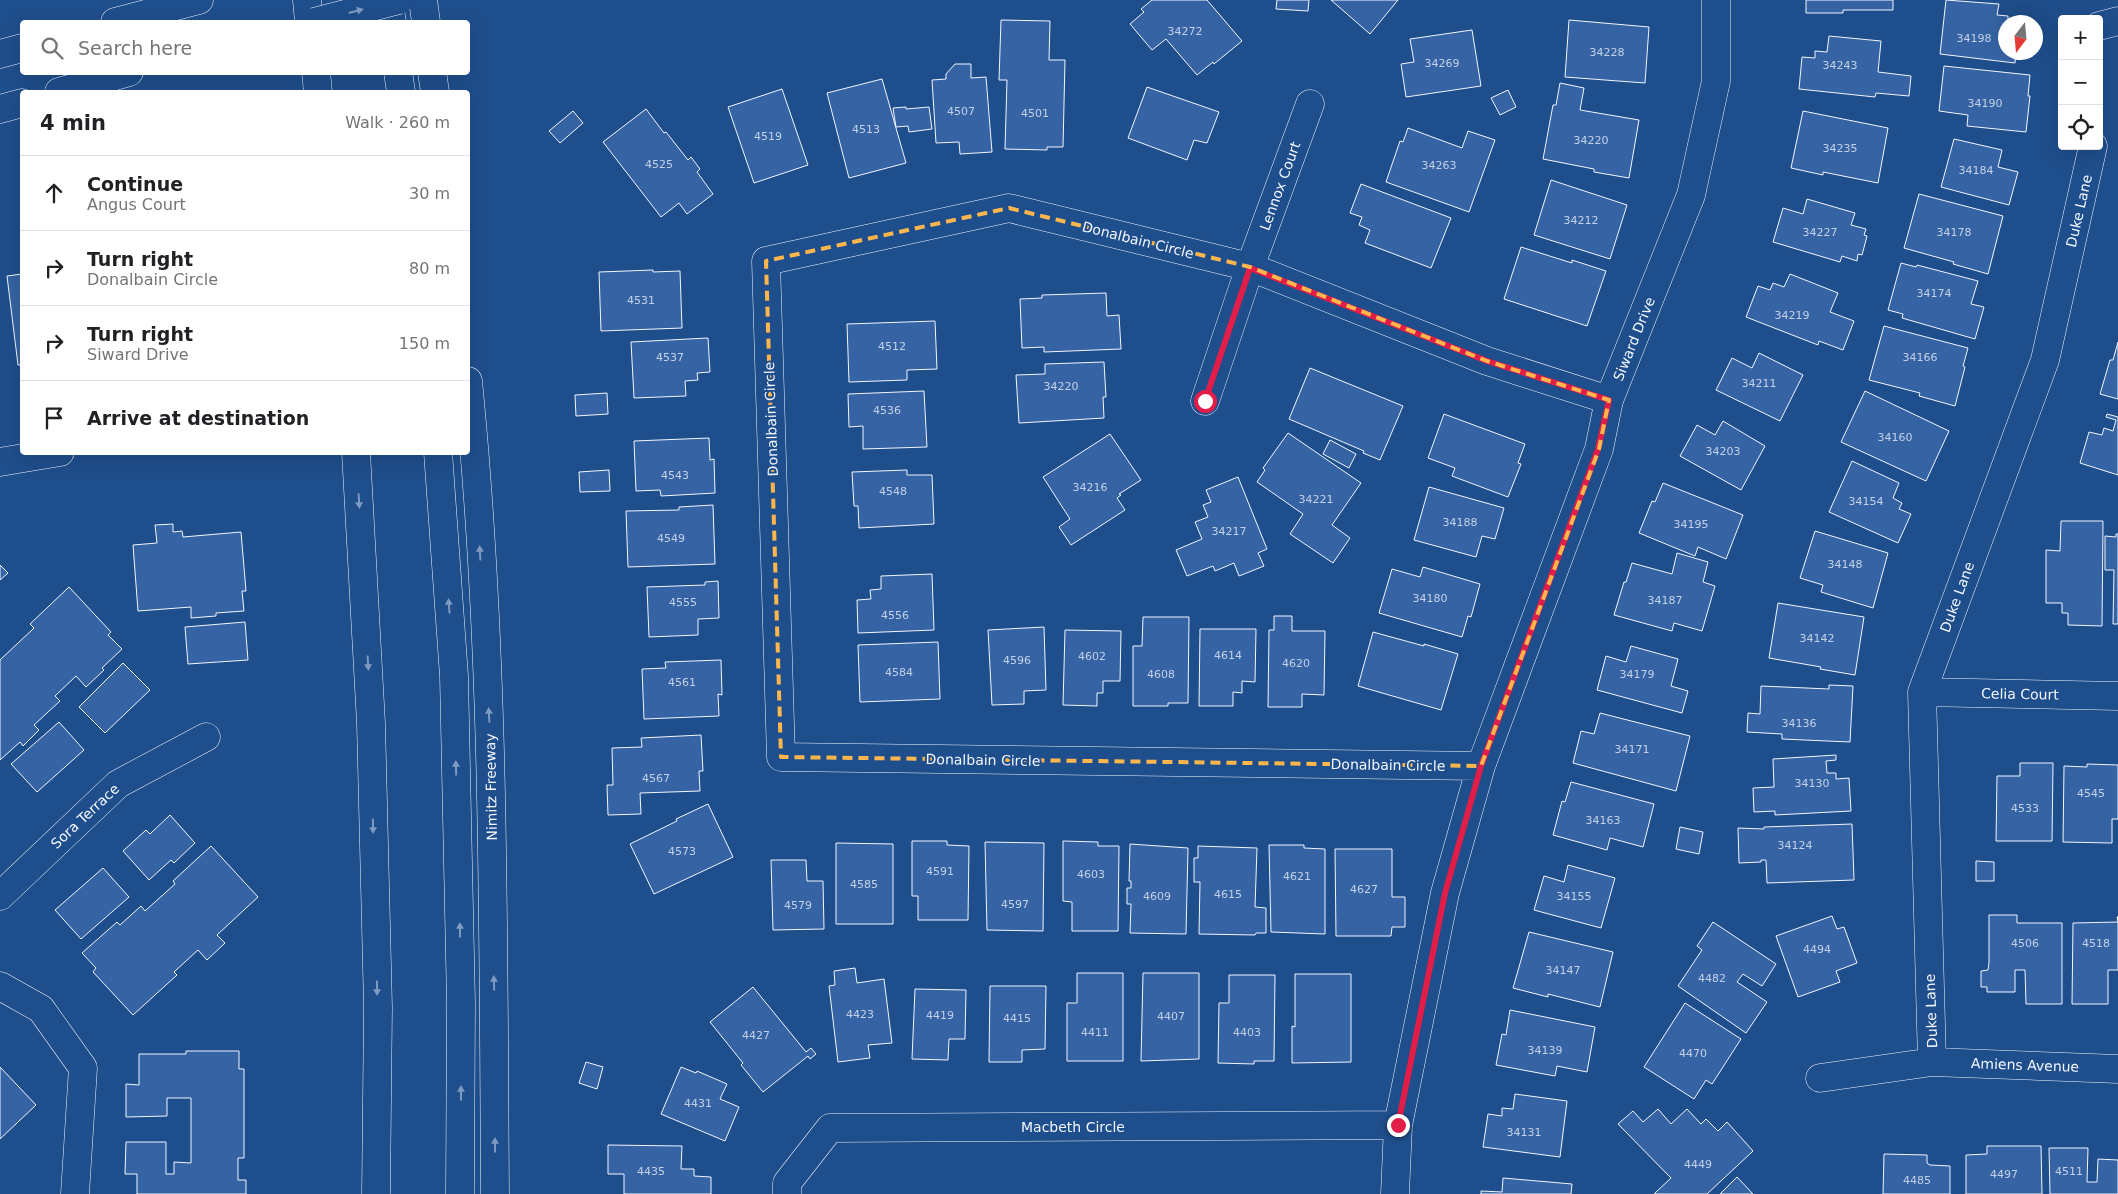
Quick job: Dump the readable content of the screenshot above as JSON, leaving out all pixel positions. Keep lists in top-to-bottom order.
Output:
{
  "streets": {
    "main road": [
      "Lennox Court",
      "Duke Lane",
      "Donalbain Circle",
      "Siward Drive",
      "Celia Court",
      "Nimitz Freeway",
      "Sora Terrace",
      "Amiens Avenue",
      "Macbeth Circle"
    ]
  },
  "crossings": [
    ["Lennox Court", "Donalbain Circle"],
    ["Duke Lane", "Celia Court"],
    ["Duke Lane", "Amiens Avenue"],
    ["Donalbain Circle", "Siward Drive"],
    ["Siward Drive", "Macbeth Circle"]
  ],
  "house_numbers": [
    "34272",
    "34198",
    "34228",
    "34269",
    "34243",
    "34190",
    "4507",
    "4501",
    "4513",
    "4519",
    "34220",
    "34235",
    "4525",
    "34263",
    "34184",
    "34212",
    "34227",
    "34178",
    "34174",
    "4531",
    "34219",
    "4512",
    "4537",
    "34166",
    "34211",
    "34220",
    "4536",
    "34160",
    "34203",
    "4543",
    "34216",
    "4548",
    "34221",
    "34154",
    "34188",
    "34195",
    "34217",
    "4549",
    "34148",
    "34180",
    "34187",
    "4555",
    "4556",
    "34142",
    "4614",
    "4602",
    "4596",
    "4620",
    "4584",
    "4608",
    "34179",
    "4561",
    "34136",
    "34171",
    "4567",
    "34130",
    "4545",
    "4533",
    "34163",
    "34124",
    "4573",
    "4591",
    "4603",
    "4621",
    "4585",
    "4627",
    "4615",
    "4609",
    "34155",
    "4597",
    "4579",
    "4506",
    "4518",
    "4494",
    "34147",
    "4482",
    "4423",
    "4419",
    "4407",
    "4415",
    "4411",
    "4403",
    "4427",
    "34139",
    "4470",
    "4431",
    "34131",
    "4449",
    "4435",
    "4511",
    "4497",
    "4485"
  ],
  "north": "bottom",
  "page": {
    "map_buttons": ["+", "−"],
    "search": "Search here",
    "heading": ["4 min", "Walk · 260 m"],
    "list": [
      ["Continue", "Angus Court", "30 m"],
      ["Turn right", "Donalbain Circle", "80 m"],
      ["Turn right", "Siward Drive", "150 m"],
      "Arrive at destination"
    ]
  }
}
